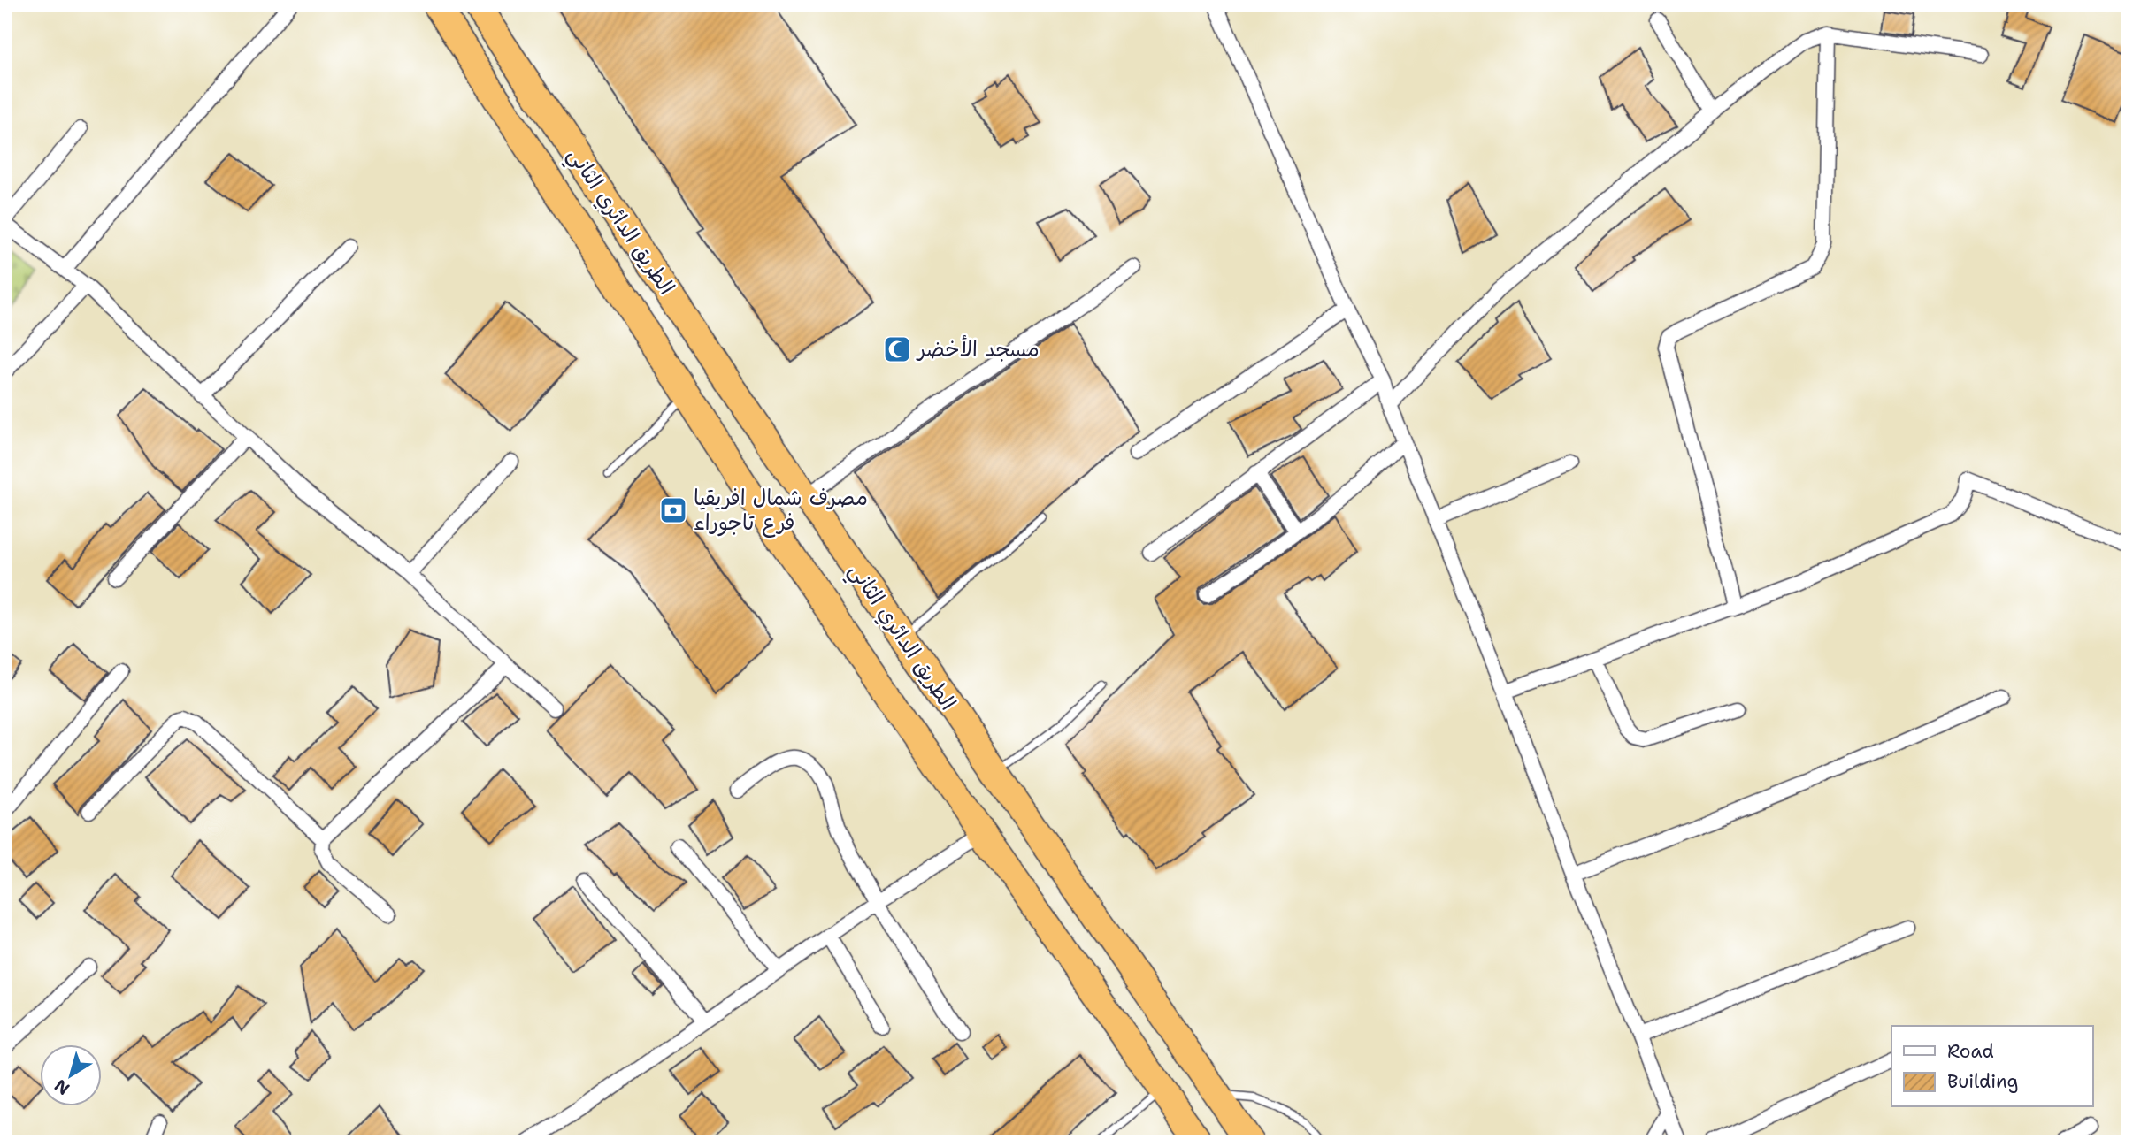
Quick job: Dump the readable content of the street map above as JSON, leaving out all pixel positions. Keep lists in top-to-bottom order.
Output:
{
  "streets": {
    "highway": ["الطريق الدائري الثاني"]
  },
  "places": {
    "mosque": ["مسجد الأخضر"],
    "bank": ["مصرف شمال افريقيا فرع تاجوراء"]
  },
  "legend": ["Road", "Building"],
  "north": "bottom left"
}
